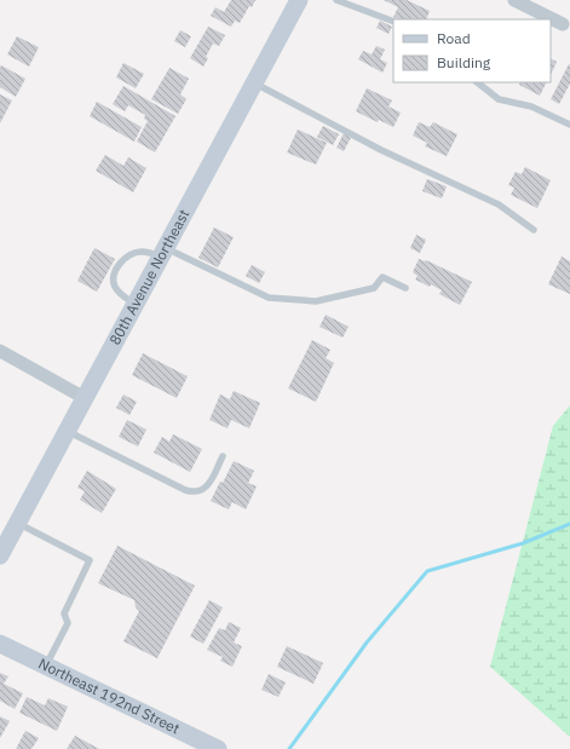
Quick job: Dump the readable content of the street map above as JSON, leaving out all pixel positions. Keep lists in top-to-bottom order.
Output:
{
  "streets": {
    "main road": ["80th Avenue Northeast", "Northeast 192nd Street"]
  },
  "legend": ["Road", "Building"]
}
